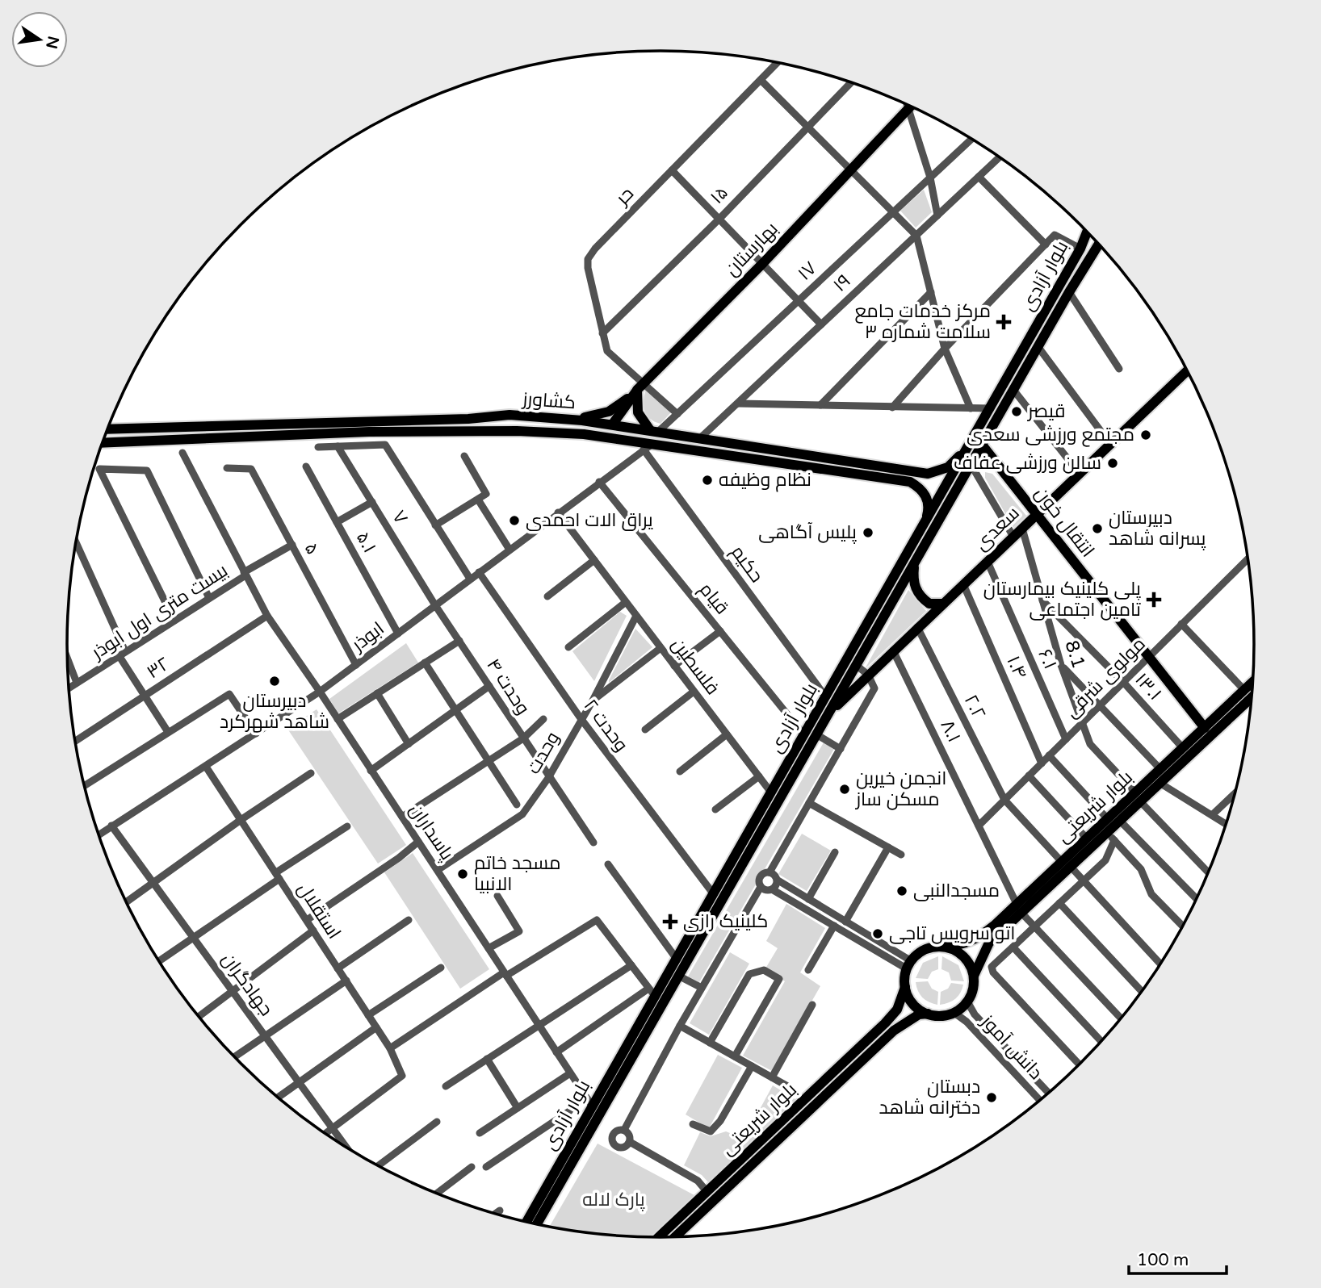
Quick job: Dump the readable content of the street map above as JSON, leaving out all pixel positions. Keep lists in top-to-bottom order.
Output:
{
  "streets": {
    "main road": [
      "بهارستان",
      "بلوار آزادی",
      "کشاورز",
      "انتقال خون",
      "سعدی",
      "بلوار شریعتی"
    ],
    "street": [
      "۱۵",
      "حر",
      "۱۷",
      "۱۹",
      "۷",
      "۵.۱",
      "۵",
      "حکیم",
      "قیام",
      "بیست متری اول ابوذر",
      "ابوذر",
      "8.1",
      "۶.۱",
      "فلسطین",
      "۱.۴",
      "۳۲",
      "مولوی شرقی",
      "وحدت ۴",
      "۱۳.۱",
      "۲.۲",
      "وحدت ۲",
      "۸.۱",
      "وحدت",
      "پاسداران",
      "استقلال",
      "جهادگران",
      "دانش آموز"
    ]
  },
  "crossings": [
    ["۱۵", "حر"],
    ["حر", "بهارستان"],
    ["بهارستان", "کشاورز"],
    ["۱۷", "کشاورز"],
    ["بلوار آزادی", "کشاورز"],
    ["بلوار آزادی", "انتقال خون"],
    ["بلوار آزادی", "سعدی"],
    ["بلوار آزادی", "حکیم"],
    ["بلوار آزادی", "قیام"],
    ["بلوار آزادی", "فلسطین"],
    ["بلوار آزادی", "وحدت ۲"],
    ["بلوار آزادی", "پاسداران"],
    ["۱۹", "کشاورز"],
    ["کشاورز", "حکیم"],
    ["کشاورز", "ابوذر"],
    ["۷", "ابوذر"],
    ["۷", "وحدت ۴"],
    ["انتقال خون", "سعدی"],
    ["انتقال خون", "مولوی شرقی"],
    ["انتقال خون", "بلوار شریعتی"],
    ["سعدی", "8.1"],
    ["سعدی", "۶.۱"],
    ["سعدی", "۱.۴"],
    ["سعدی", "۲.۲"],
    ["سعدی", "۸.۱"],
    ["۵.۱", "ابوذر"],
    ["۵", "بیست متری اول ابوذر"],
    ["۵", "ابوذر"],
    ["حکیم", "ابوذر"],
    ["قیام", "ابوذر"],
    ["بیست متری اول ابوذر", "پاسداران"],
    ["ابوذر", "فلسطین"],
    ["ابوذر", "وحدت ۴"],
    ["ابوذر", "وحدت ۲"],
    ["ابوذر", "پاسداران"],
    ["ابوذر", "استقلال"],
    ["ابوذر", "جهادگران"],
    ["8.1", "مولوی شرقی"],
    ["8.1", "۱۳.۱"],
    ["8.1", "بلوار شریعتی"],
    ["۶.۱", "مولوی شرقی"],
    ["فلسطین", "وحدت"],
    ["۱.۴", "مولوی شرقی"],
    ["۳۲", "پاسداران"],
    ["مولوی شرقی", "۱۳.۱"],
    ["مولوی شرقی", "۲.۲"],
    ["مولوی شرقی", "۸.۱"],
    ["وحدت ۴", "وحدت"],
    ["۱۳.۱", "بلوار شریعتی"],
    ["وحدت ۲", "وحدت"],
    ["۸.۱", "بلوار شریعتی"],
    ["وحدت", "پاسداران"],
    ["بلوار شریعتی", "دانش آموز"],
    ["استقلال", "جهادگران"]
  ],
  "parks": ["پارک لاله"],
  "places": {
    "health": ["مرکز خدمات جامع سلامت شماره ۳", "پلی کلینیک بیمارستان تامین اجتماعی", "کلینیک رازی"],
    "other": [
      "قیصر",
      "مجتمع ورزشی سعدی",
      "سالن ورزشی عفاف",
      "نظام وظیفه",
      "یراق الات احمدی",
      "دبیرستان پسرانه شاهد",
      "پلیس آگاهی",
      "دبیرستان‌ شاهد شهرکرد",
      "انجمن خیرین مسکن ساز",
      "مسجد خاتم الانبیا",
      "مسجدالنبی",
      "اتو سرویس تاجی",
      "دبستان دخترانه شاهد"
    ]
  },
  "scale_bar": "100 m",
  "north": "right"
}
